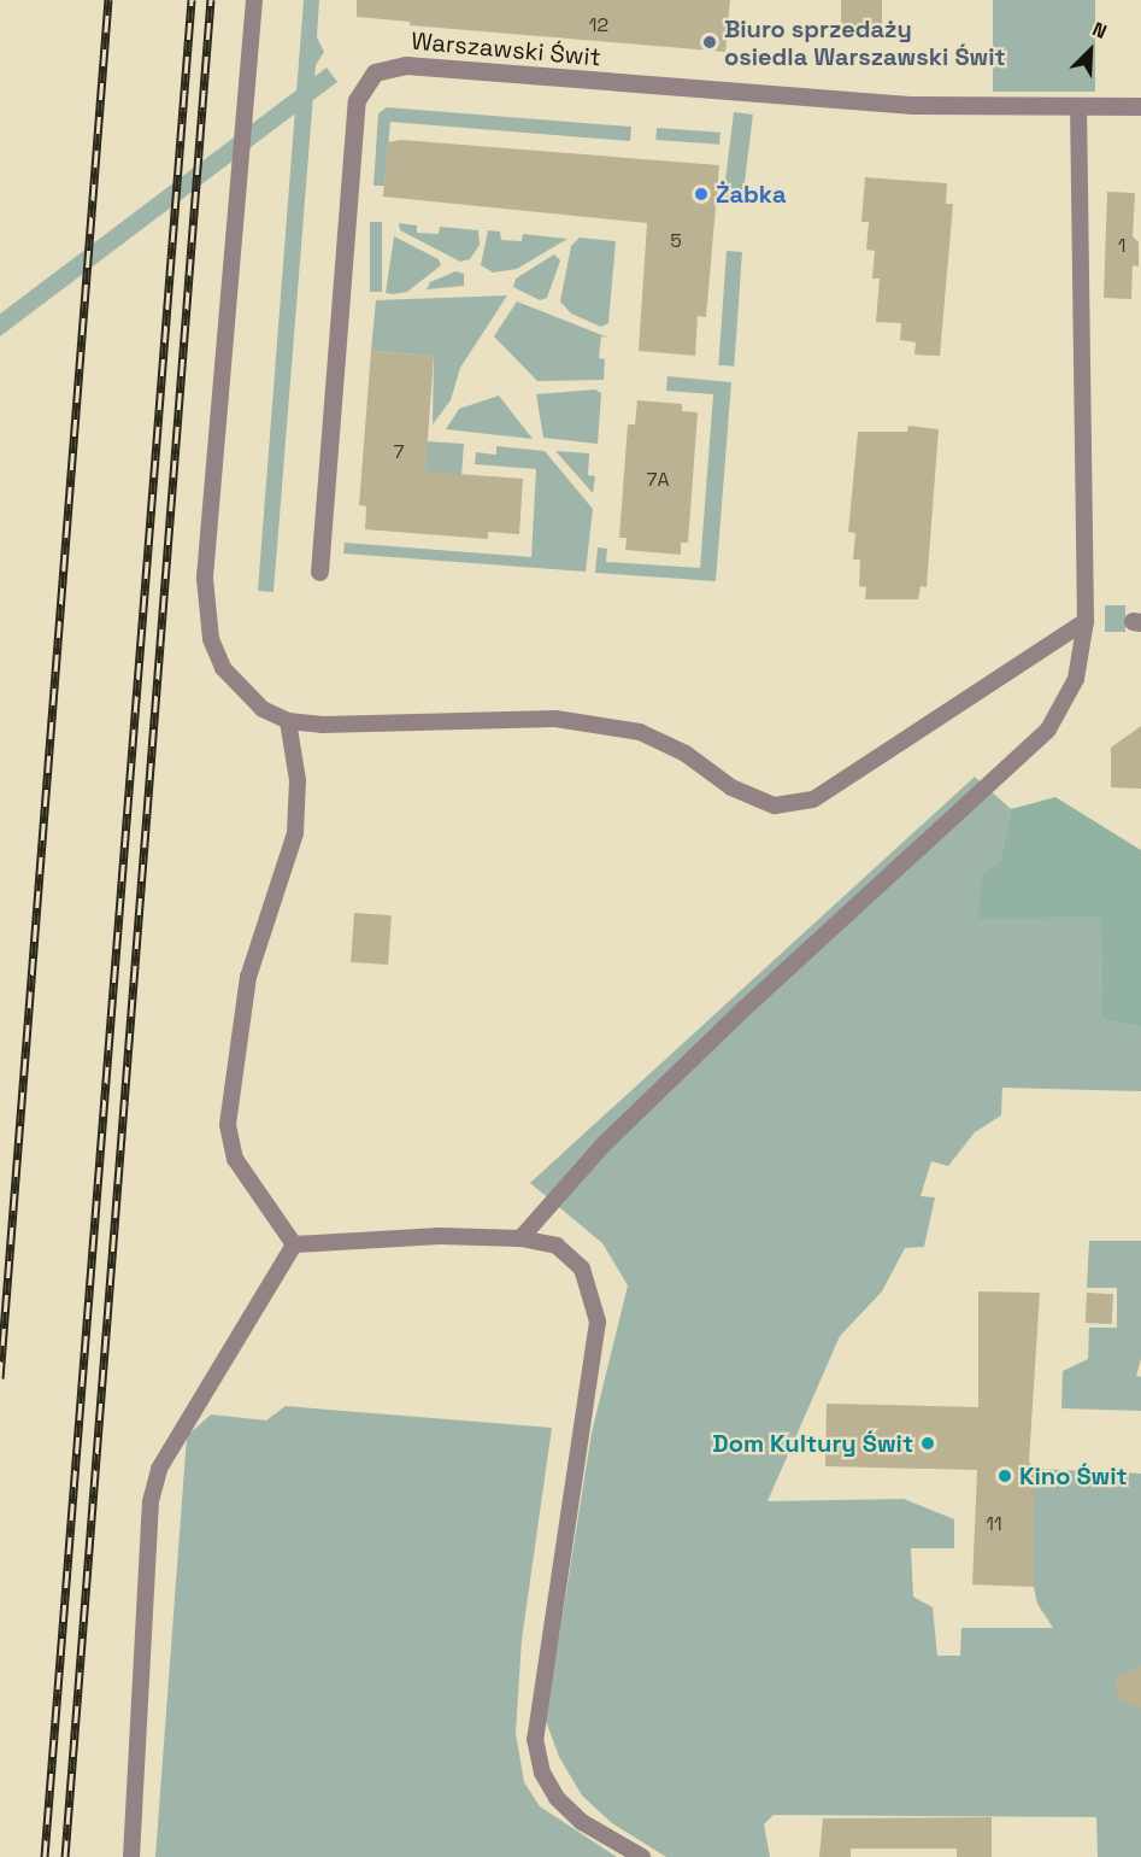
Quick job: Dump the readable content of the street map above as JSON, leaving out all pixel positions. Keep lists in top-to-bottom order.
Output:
{
  "streets": {
    "street": ["Warszawski Świt"]
  },
  "places": [
    "Biuro sprzedaży osiedla Warszawski Świt",
    "Żabka",
    "Dom Kultury Świt",
    "Kino Świt"
  ],
  "house_numbers": [
    "12",
    "5",
    "1",
    "7",
    "7A",
    "11"
  ],
  "north": "top right"
}
